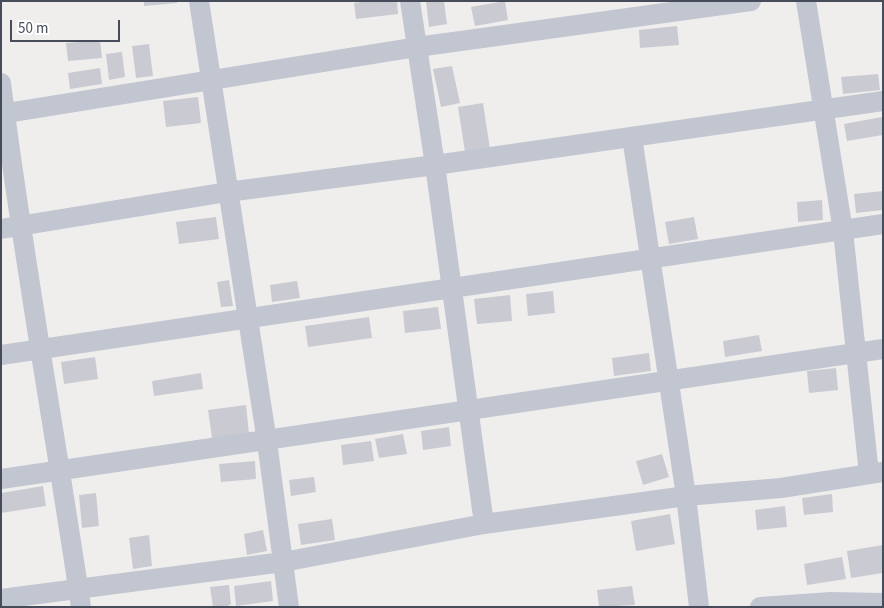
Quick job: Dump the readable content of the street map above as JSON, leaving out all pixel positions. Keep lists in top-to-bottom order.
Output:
{
  "scale_bar": "50 m"
}
